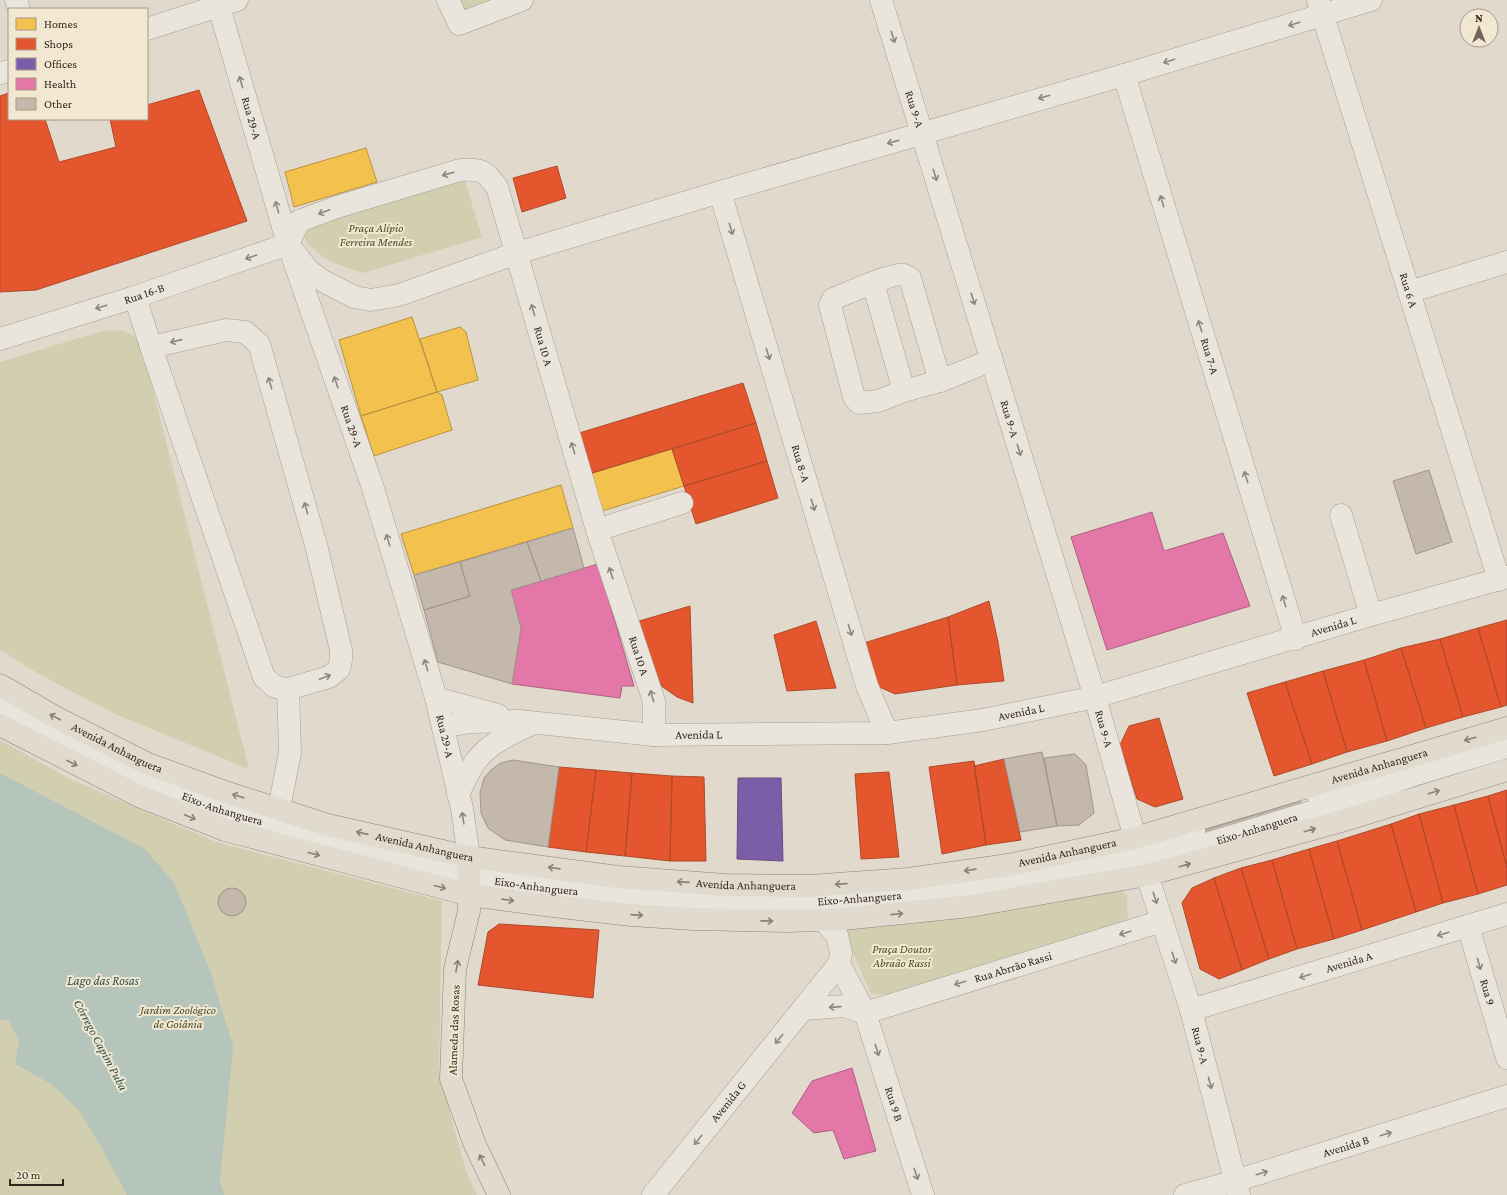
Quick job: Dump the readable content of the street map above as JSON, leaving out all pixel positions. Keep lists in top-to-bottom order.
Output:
{
  "streets": {
    "main road": ["Avenida Anhanguera", "Alameda das Rosas"],
    "street": [
      "Rua 9-A",
      "Rua 29-A",
      "Rua 6 A",
      "Rua 16-B",
      "Rua 10 A",
      "Rua 7-A",
      "Rua 8-A",
      "Avenida L",
      "Eixo-Anhanguera",
      "Avenida A",
      "Rua Abrrão Rassi",
      "Rua 9",
      "Avenida G",
      "Rua 9 B",
      "Avenida B"
    ]
  },
  "crossings": [
    ["Rua 9-A", "Avenida L"],
    ["Rua 9-A", "Avenida Anhanguera"],
    ["Rua 9-A", "Eixo-Anhanguera"],
    ["Rua 9-A", "Avenida A"],
    ["Rua 9-A", "Rua Abrrão Rassi"],
    ["Rua 9-A", "Avenida B"],
    ["Rua 29-A", "Rua 16-B"],
    ["Rua 29-A", "Rua 10 A"],
    ["Rua 29-A", "Avenida L"],
    ["Rua 29-A", "Avenida Anhanguera"],
    ["Rua 29-A", "Eixo-Anhanguera"],
    ["Rua 29-A", "Alameda das Rosas"],
    ["Rua 6 A", "Avenida L"],
    ["Rua 16-B", "Rua 10 A"],
    ["Rua 10 A", "Avenida L"],
    ["Rua 7-A", "Avenida L"],
    ["Rua 8-A", "Avenida L"],
    ["Avenida Anhanguera", "Eixo-Anhanguera"],
    ["Avenida Anhanguera", "Alameda das Rosas"],
    ["Eixo-Anhanguera", "Alameda das Rosas"],
    ["Avenida A", "Rua 9"],
    ["Rua Abrrão Rassi", "Rua 9 B"],
    ["Avenida G", "Rua 9 B"]
  ],
  "one_way": [
    "Rua 9-A",
    "Rua 16-B",
    "Rua 7-A",
    "Rua 8-A",
    "Avenida A",
    "Rua Abrrão Rassi",
    "Rua 9",
    "Alameda das Rosas",
    "Avenida G",
    "Rua 9 B",
    "Avenida B"
  ],
  "water": ["Lago das Rosas", "Córrego Capim Puba"],
  "parks": ["Praça Alípio Ferreira Mendes", "Praça Doutor Abraão Rassi", "Jardim Zoológico de Goiânia"],
  "legend": [
    "Homes",
    "Shops",
    "Offices",
    "Health",
    "Other"
  ],
  "scale_bar": "20 m",
  "north": "top"
}
